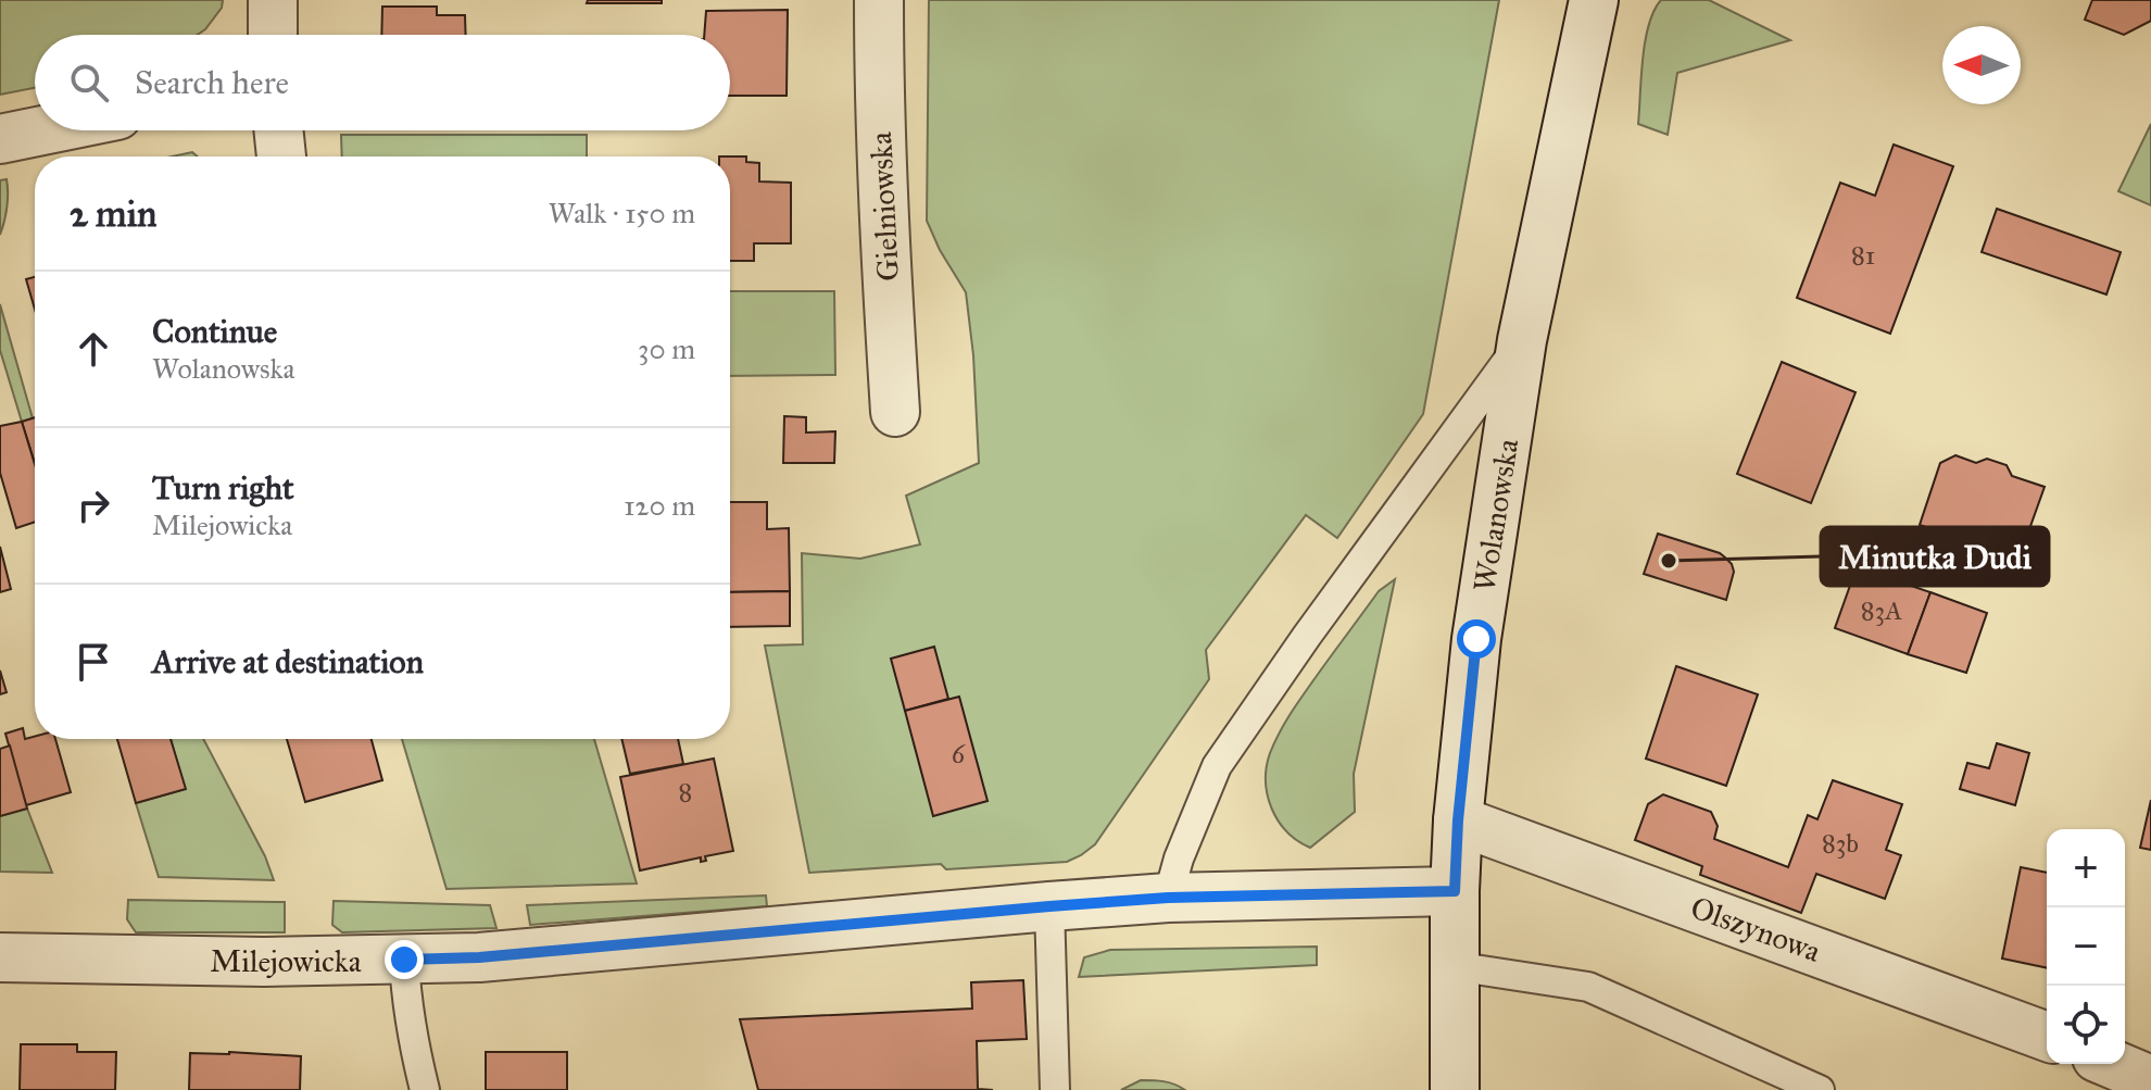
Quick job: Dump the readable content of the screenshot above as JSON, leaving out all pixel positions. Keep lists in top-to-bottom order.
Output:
{
  "streets": {
    "street": [
      "Gielniowska",
      "Wolanowska",
      "Olszynowa",
      "Milejowicka"
    ]
  },
  "crossings": [
    ["Wolanowska", "Olszynowa"],
    ["Wolanowska", "Milejowicka"]
  ],
  "places": ["Minutka Dudi"],
  "house_numbers": [
    "81",
    "83A",
    "6",
    "8",
    "83b"
  ],
  "north": "left",
  "page": {
    "search": "Search here",
    "heading": ["2 min", "Walk · 150 m"],
    "list": [
      ["Continue", "Wolanowska", "30 m"],
      ["Turn right", "Milejowicka", "120 m"],
      "Arrive at destination"
    ],
    "map_buttons": ["+", "−"]
  }
}
